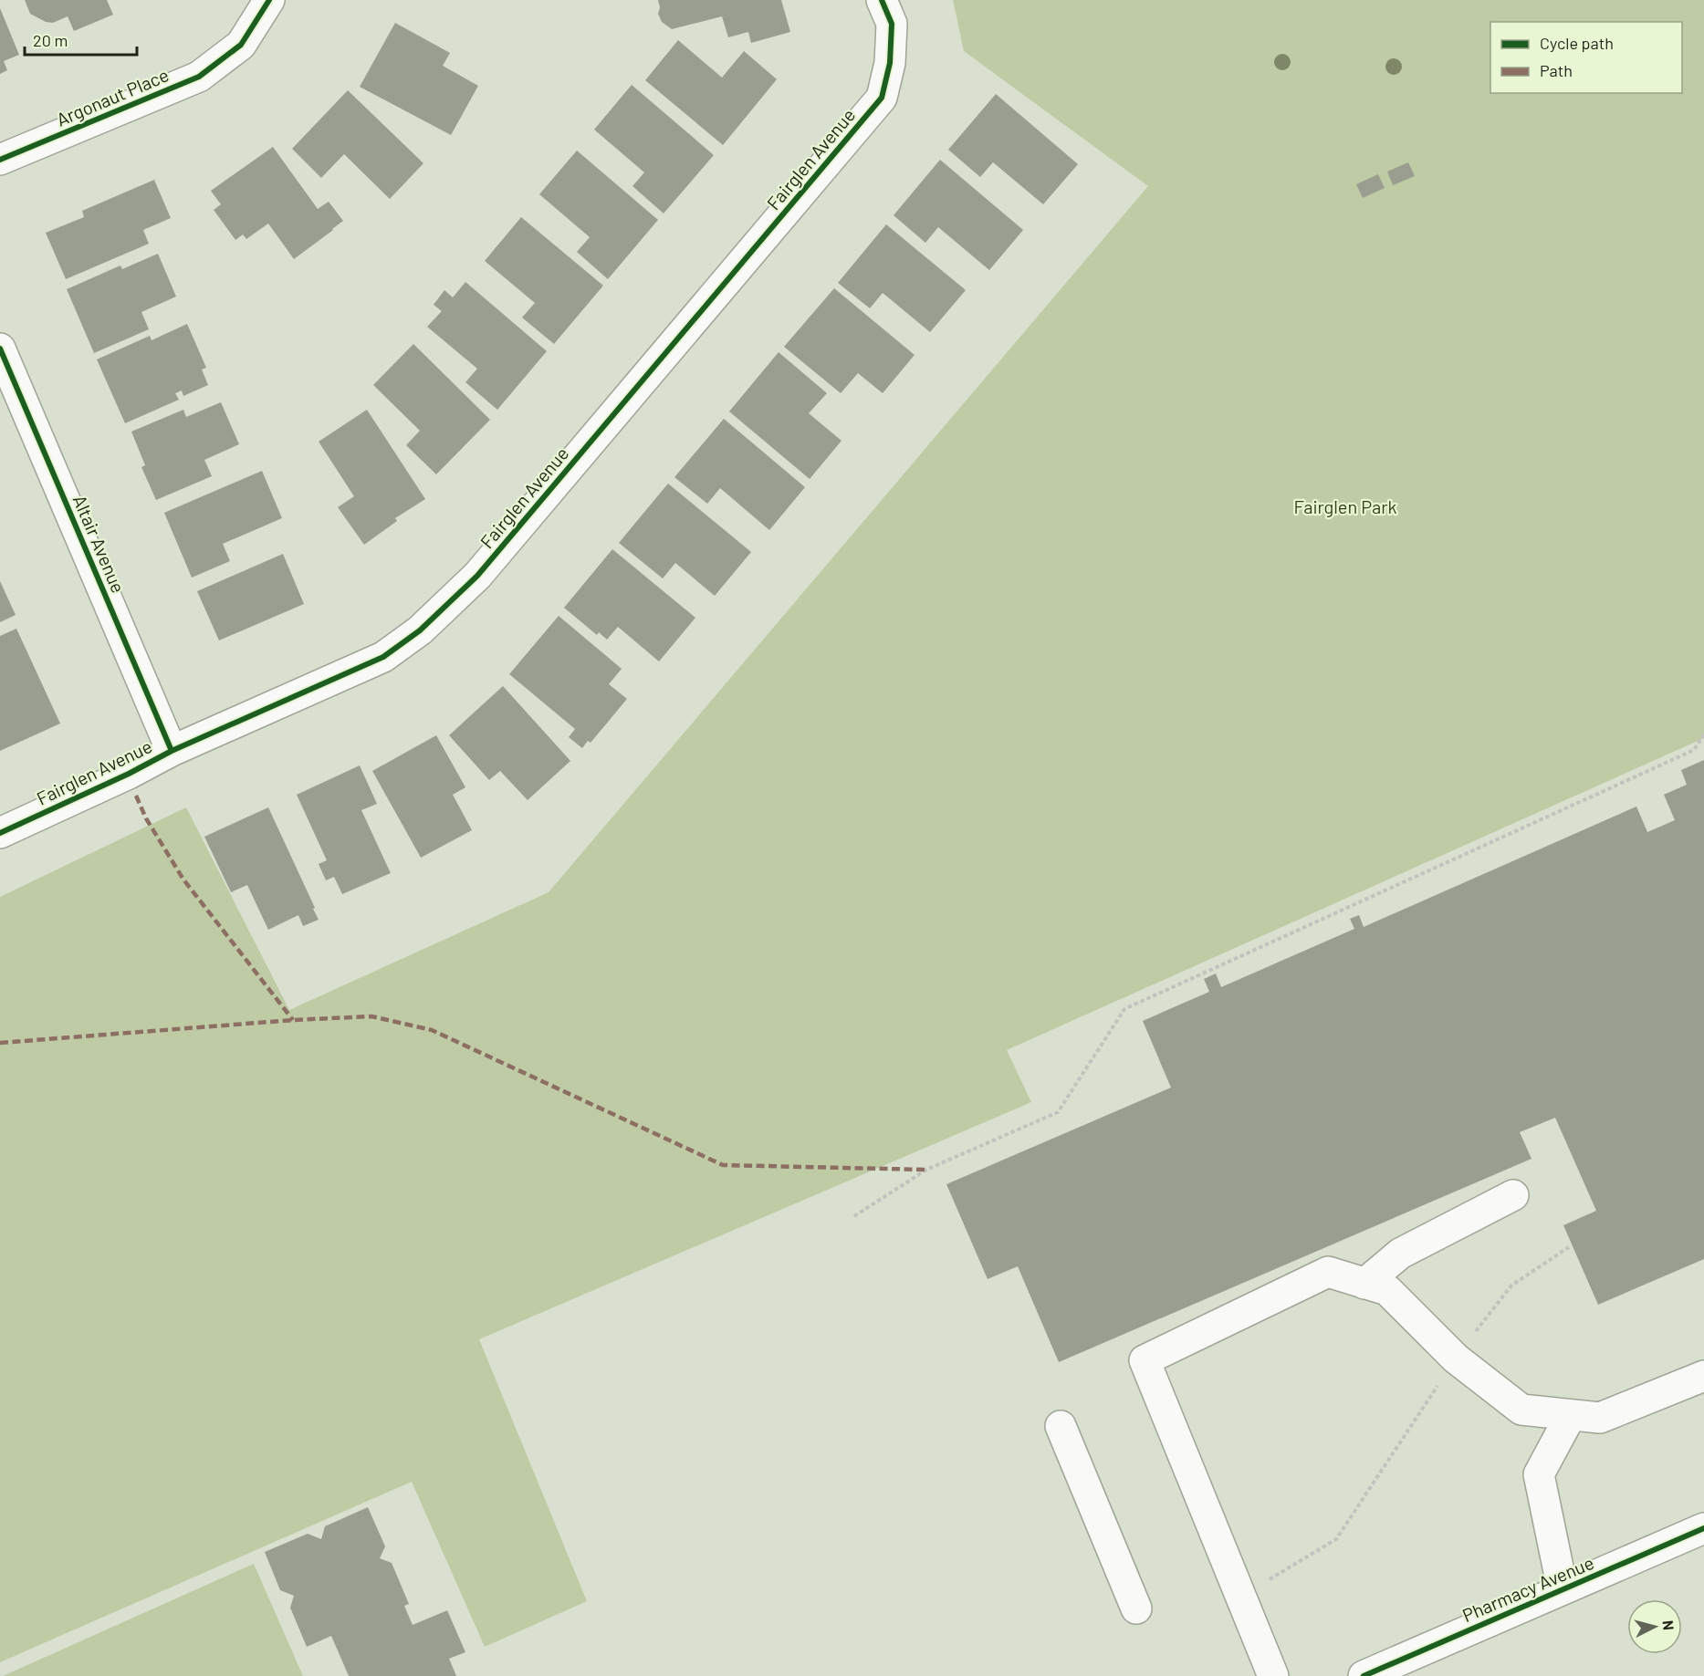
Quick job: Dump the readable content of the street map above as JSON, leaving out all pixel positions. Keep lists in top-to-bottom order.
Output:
{
  "streets": {
    "street": [
      "Argonaut Place",
      "Fairglen Avenue",
      "Altair Avenue",
      "Pharmacy Avenue"
    ]
  },
  "crossings": [
    ["Fairglen Avenue", "Altair Avenue"]
  ],
  "parks": ["Fairglen Park"],
  "legend": ["Cycle path", "Path"],
  "scale_bar": "20 m",
  "north": "right"
}
